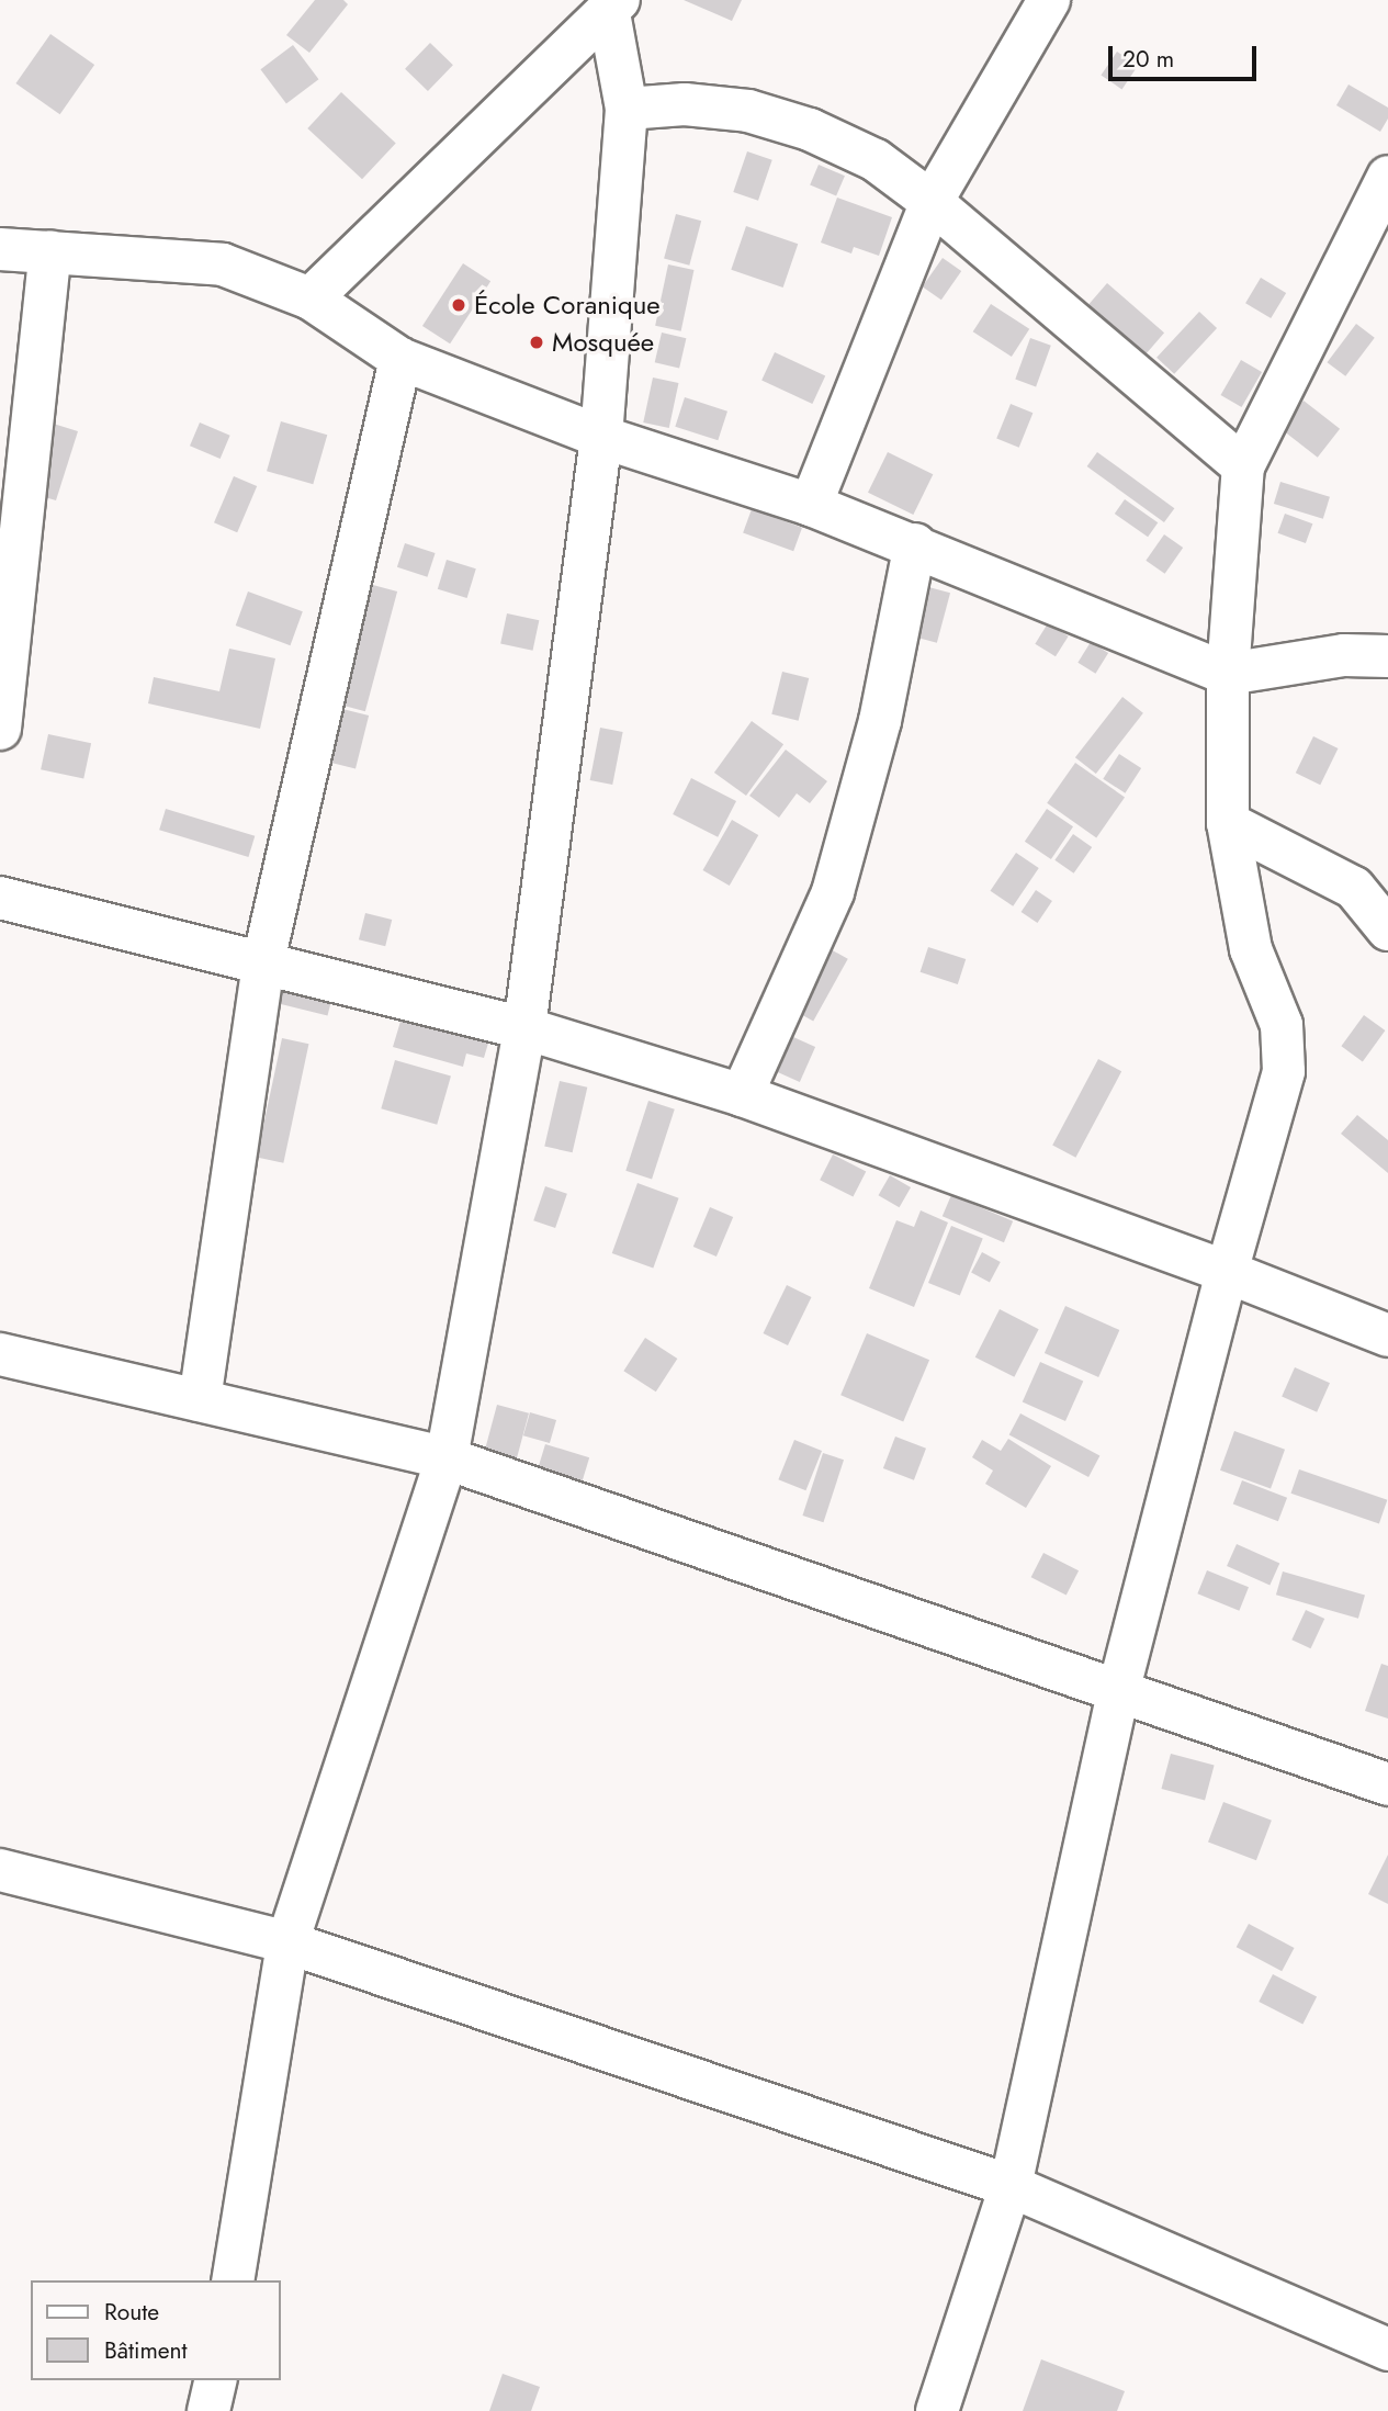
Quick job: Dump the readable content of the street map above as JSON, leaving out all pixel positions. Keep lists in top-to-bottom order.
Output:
{
  "places": ["École Coranique", "Mosquée"],
  "legend": ["Route", "Bâtiment"],
  "scale_bar": "20 m"
}
